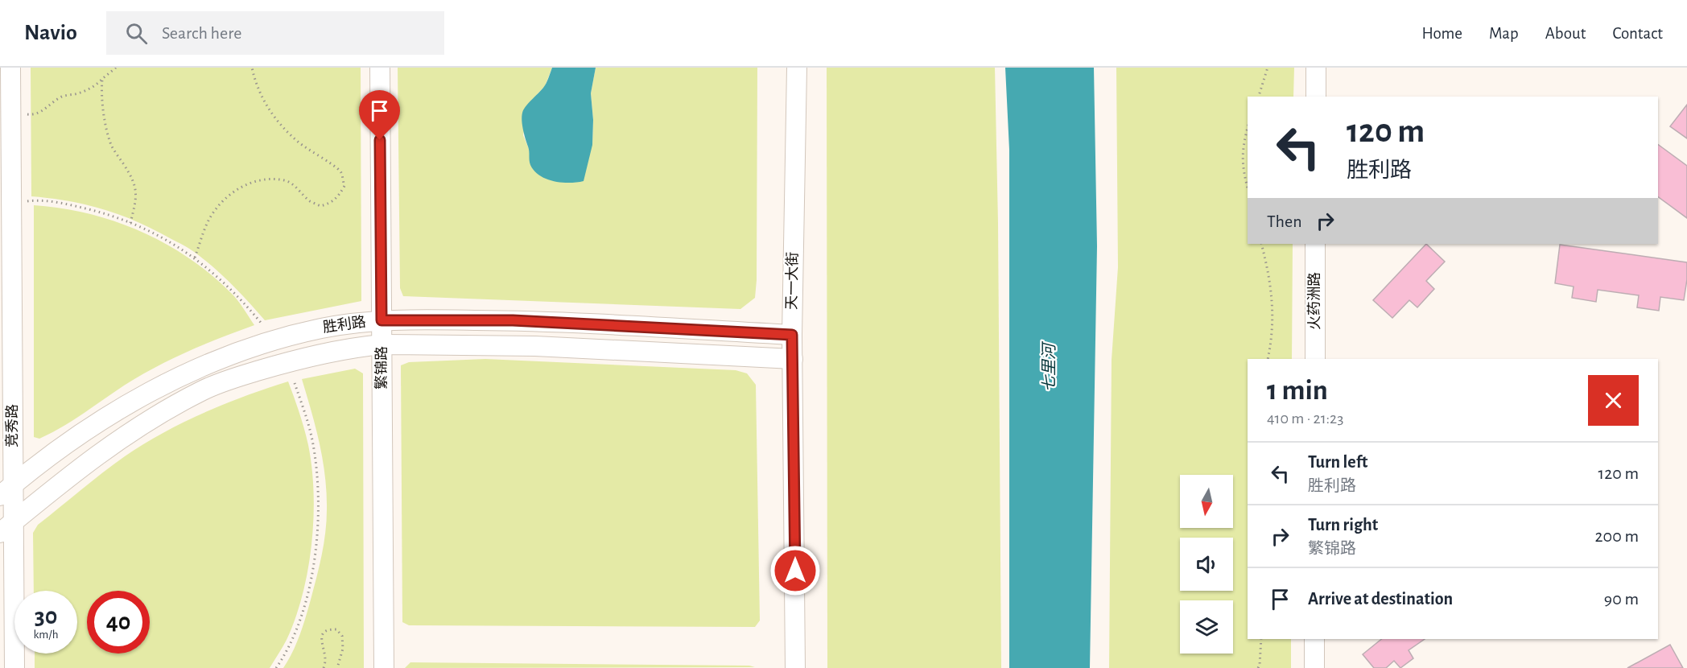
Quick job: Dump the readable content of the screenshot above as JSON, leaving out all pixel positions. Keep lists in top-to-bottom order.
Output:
{
  "streets": {
    "street": [
      "天一大街",
      "火药洲路",
      "胜利路",
      "繁锦路",
      "竞秀路"
    ]
  },
  "crossings": [
    ["天一大街", "胜利路"],
    ["胜利路", "繁锦路"],
    ["胜利路", "竞秀路"]
  ],
  "water": ["七里河"],
  "north": "bottom",
  "page": {
    "header": "Navio",
    "search": "Search here",
    "nav": [
      "Home",
      "Map",
      "About",
      "Contact"
    ],
    "turn": ["120 m", "胜利路"],
    "then": "Then",
    "heading": ["1 min", "410 m · 21:23"],
    "list": [
      {
        "name": "Turn left",
        "note": "胜利路",
        "value": "120 m"
      },
      {
        "name": "Turn right",
        "note": "繁锦路",
        "value": "200 m"
      },
      {
        "name": "Arrive at destination",
        "value": "90 m"
      }
    ],
    "speed": "30 km/h",
    "limit": "40"
  }
}
